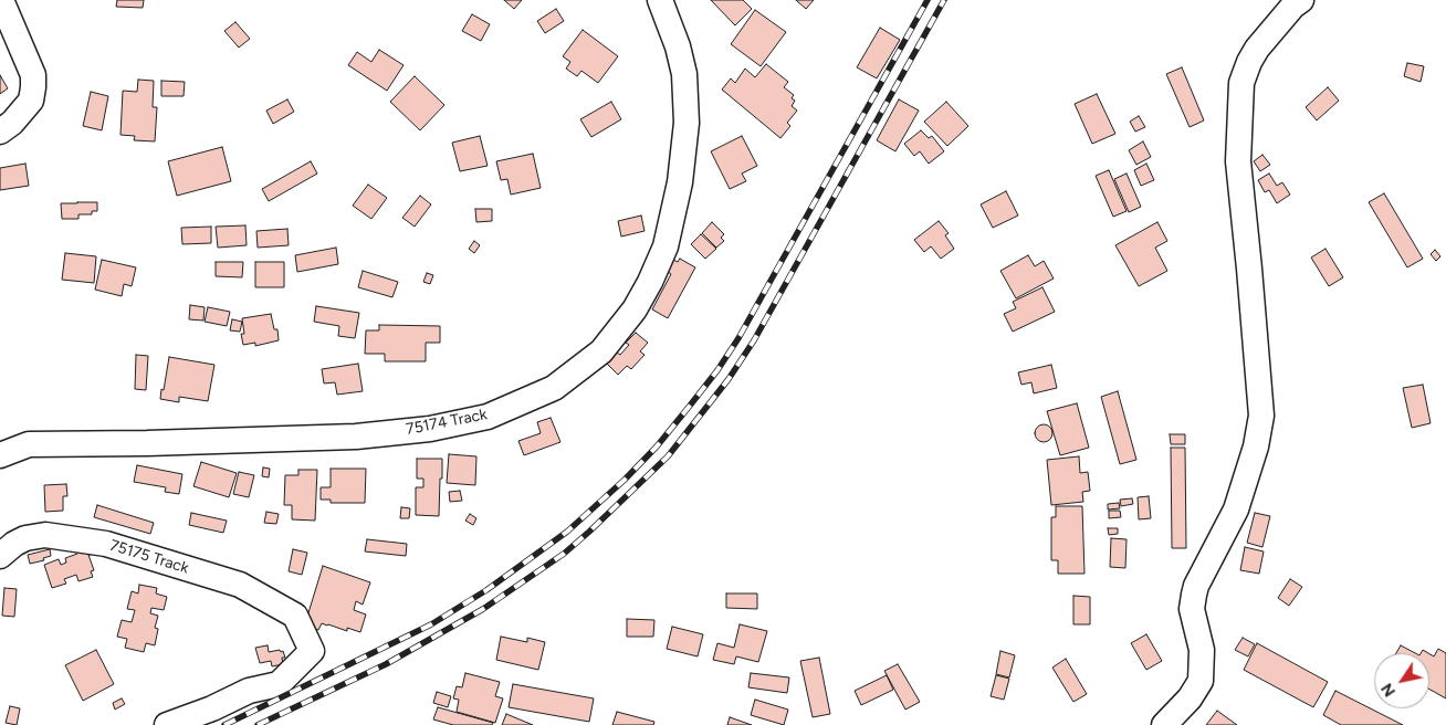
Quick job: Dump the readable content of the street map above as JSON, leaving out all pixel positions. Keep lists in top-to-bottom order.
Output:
{
  "streets": {
    "street": ["75174 Track", "75175 Track"]
  },
  "north": "bottom left"
}
